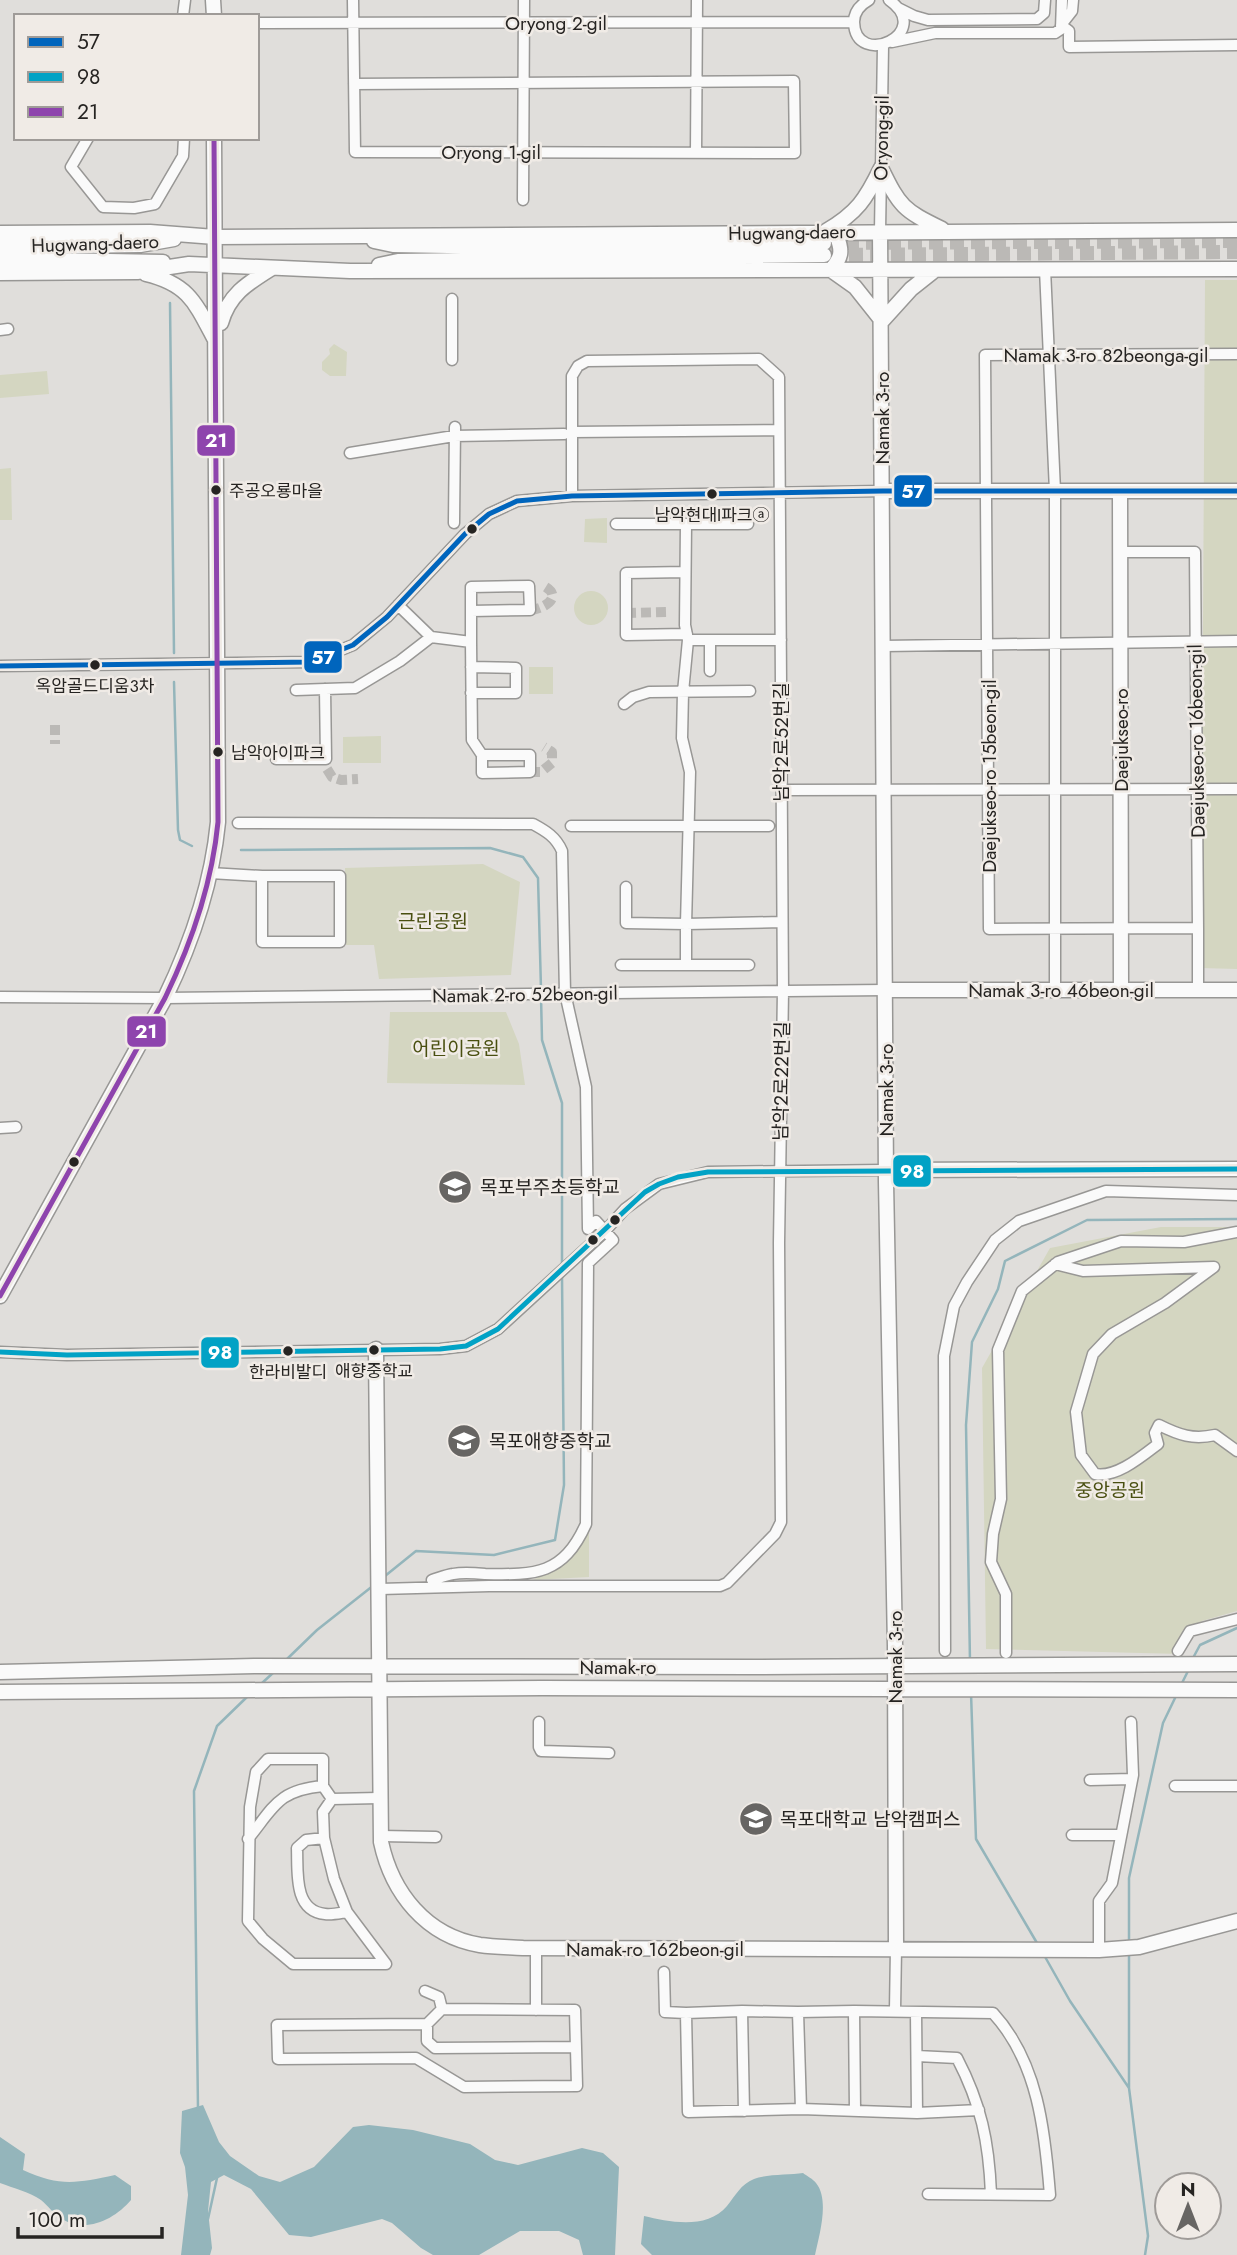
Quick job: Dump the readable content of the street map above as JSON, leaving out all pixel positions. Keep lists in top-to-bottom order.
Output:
{
  "streets": {
    "street": [
      "Oryong 2-gil",
      "Oryong-gil",
      "Oryong 1-gil",
      "Hugwang-daero",
      "Namak 3-ro 82beonga-gil",
      "Namak 3-ro",
      "Daejukseo-ro",
      "Daejukseo-ro 16beon-gil",
      "남악2로52번길",
      "Daejukseo-ro 15beon-gil",
      "Namak 3-ro 46beon-gil",
      "Namak 2-ro 52beon-gil",
      "남악2로22번길",
      "Namak-ro",
      "Namak-ro 162beon-gil"
    ]
  },
  "crossings": [
    ["Oryong 2-gil", "Oryong 1-gil"],
    ["Oryong-gil", "Hugwang-daero"],
    ["Oryong-gil", "Namak 3-ro"],
    ["Hugwang-daero", "Namak 3-ro"],
    ["Namak 3-ro 82beonga-gil", "Daejukseo-ro 15beon-gil"],
    ["Namak 3-ro", "Namak 3-ro 46beon-gil"],
    ["Namak 3-ro", "Namak 2-ro 52beon-gil"],
    ["Namak 3-ro", "Namak-ro"],
    ["Namak 3-ro", "Namak-ro 162beon-gil"],
    ["Daejukseo-ro", "Daejukseo-ro 16beon-gil"],
    ["Daejukseo-ro", "Daejukseo-ro 15beon-gil"],
    ["Daejukseo-ro", "Namak 3-ro 46beon-gil"],
    ["Daejukseo-ro 16beon-gil", "Namak 3-ro 46beon-gil"],
    ["남악2로52번길", "Namak 2-ro 52beon-gil"],
    ["남악2로52번길", "남악2로22번길"],
    ["Namak 3-ro 46beon-gil", "Namak 2-ro 52beon-gil"],
    ["Namak 2-ro 52beon-gil", "남악2로22번길"],
    ["남악2로22번길", "Namak-ro 162beon-gil"],
    ["Namak-ro", "Namak-ro 162beon-gil"]
  ],
  "parks": ["근린공원", "어린이공원", "중앙공원"],
  "places": {
    "other": [
      "주공오룡마을",
      "남악현대I파크ⓐ",
      "옥암골드디움3차",
      "남악아이파크",
      "애향중학교",
      "한라비발디"
    ],
    "school or university": ["목포부주초등학교", "목포애향중학교", "목포대학교 남악캠퍼스"]
  },
  "lines": ["transit line 21", "transit line 57", "transit line 98"],
  "legend": ["57", "98", "21"],
  "scale_bar": "100 m",
  "north": "top"
}
